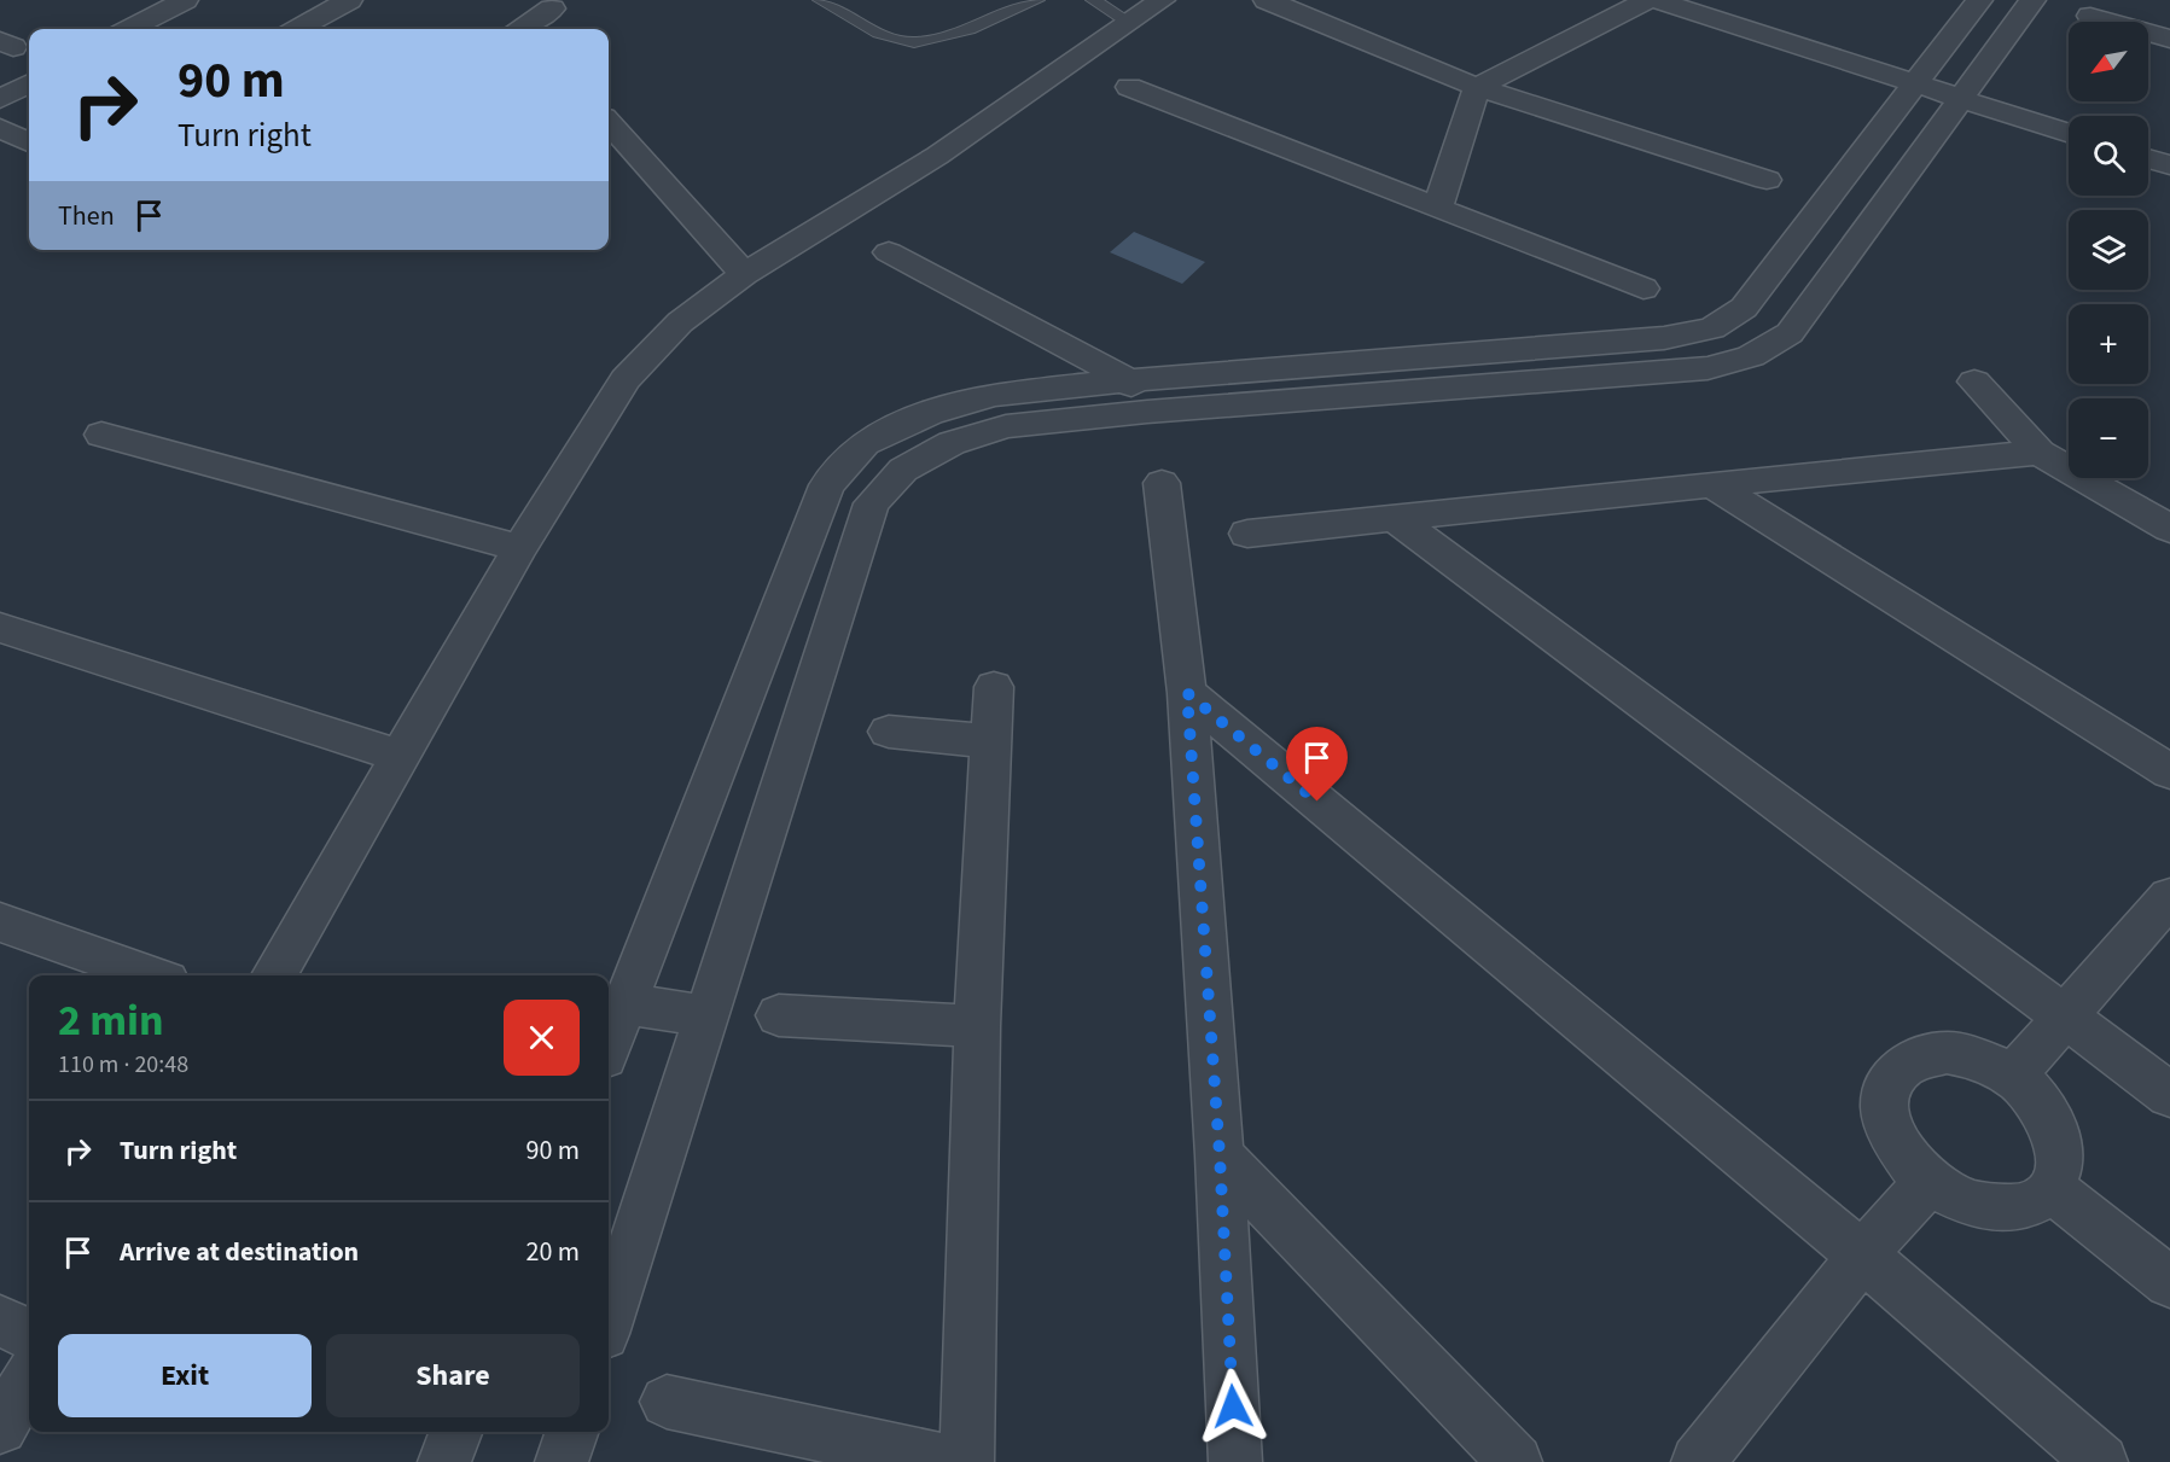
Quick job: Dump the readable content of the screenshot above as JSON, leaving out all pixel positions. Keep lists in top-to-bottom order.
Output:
{
  "north": "bottom left",
  "page": {
    "map_buttons": ["+", "−"],
    "turn": ["90 m", "Turn right"],
    "then": "Then",
    "heading": ["2 min", "110 m · 20:48"],
    "list": [
      {
        "name": "Turn right",
        "value": "90 m"
      },
      {
        "name": "Arrive at destination",
        "value": "20 m"
      }
    ],
    "buttons": ["Exit", "Share"]
  }
}
